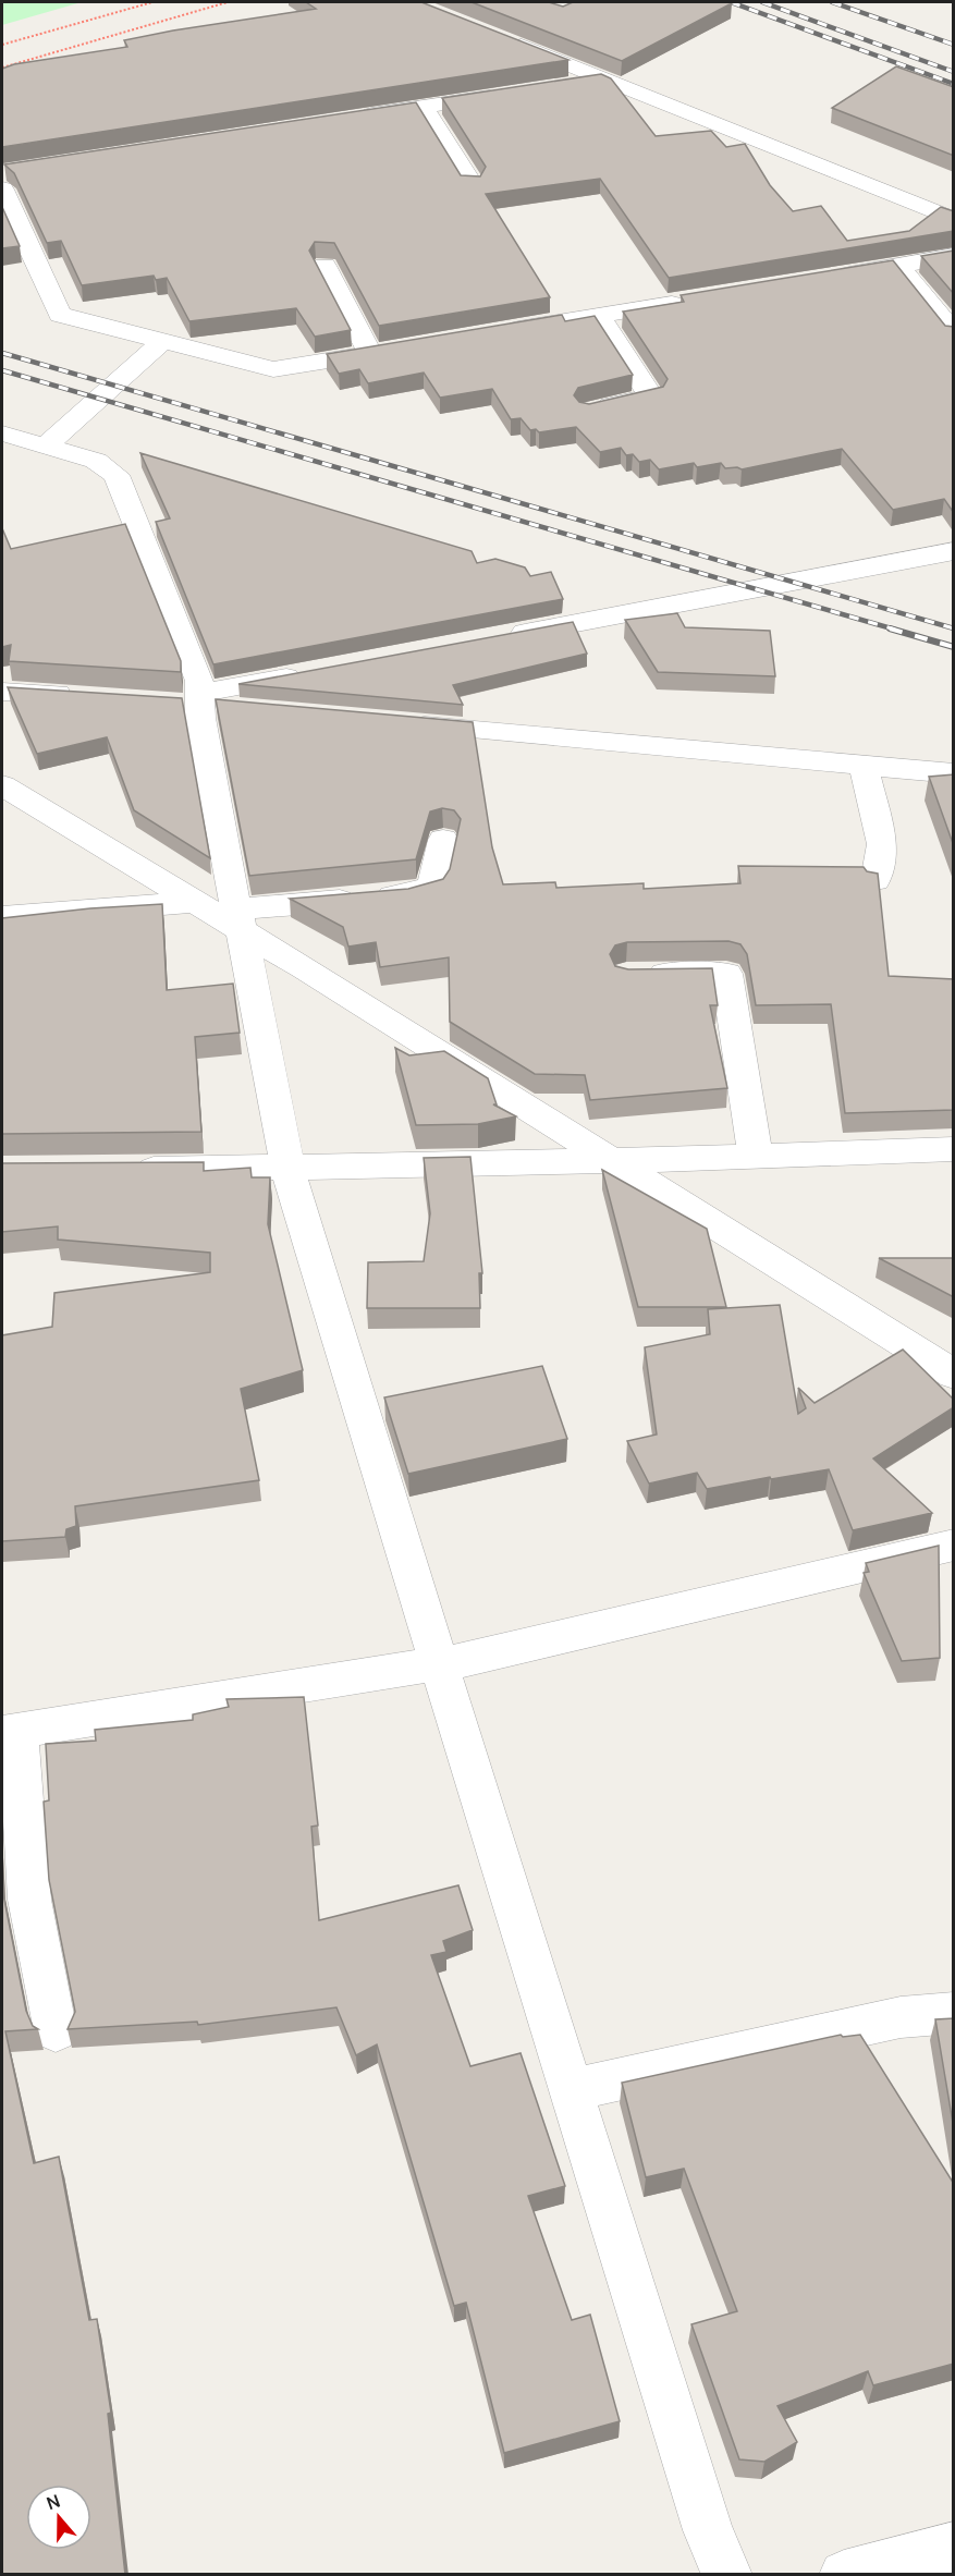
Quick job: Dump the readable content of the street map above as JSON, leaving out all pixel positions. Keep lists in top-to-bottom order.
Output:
{
  "north": "top"
}
